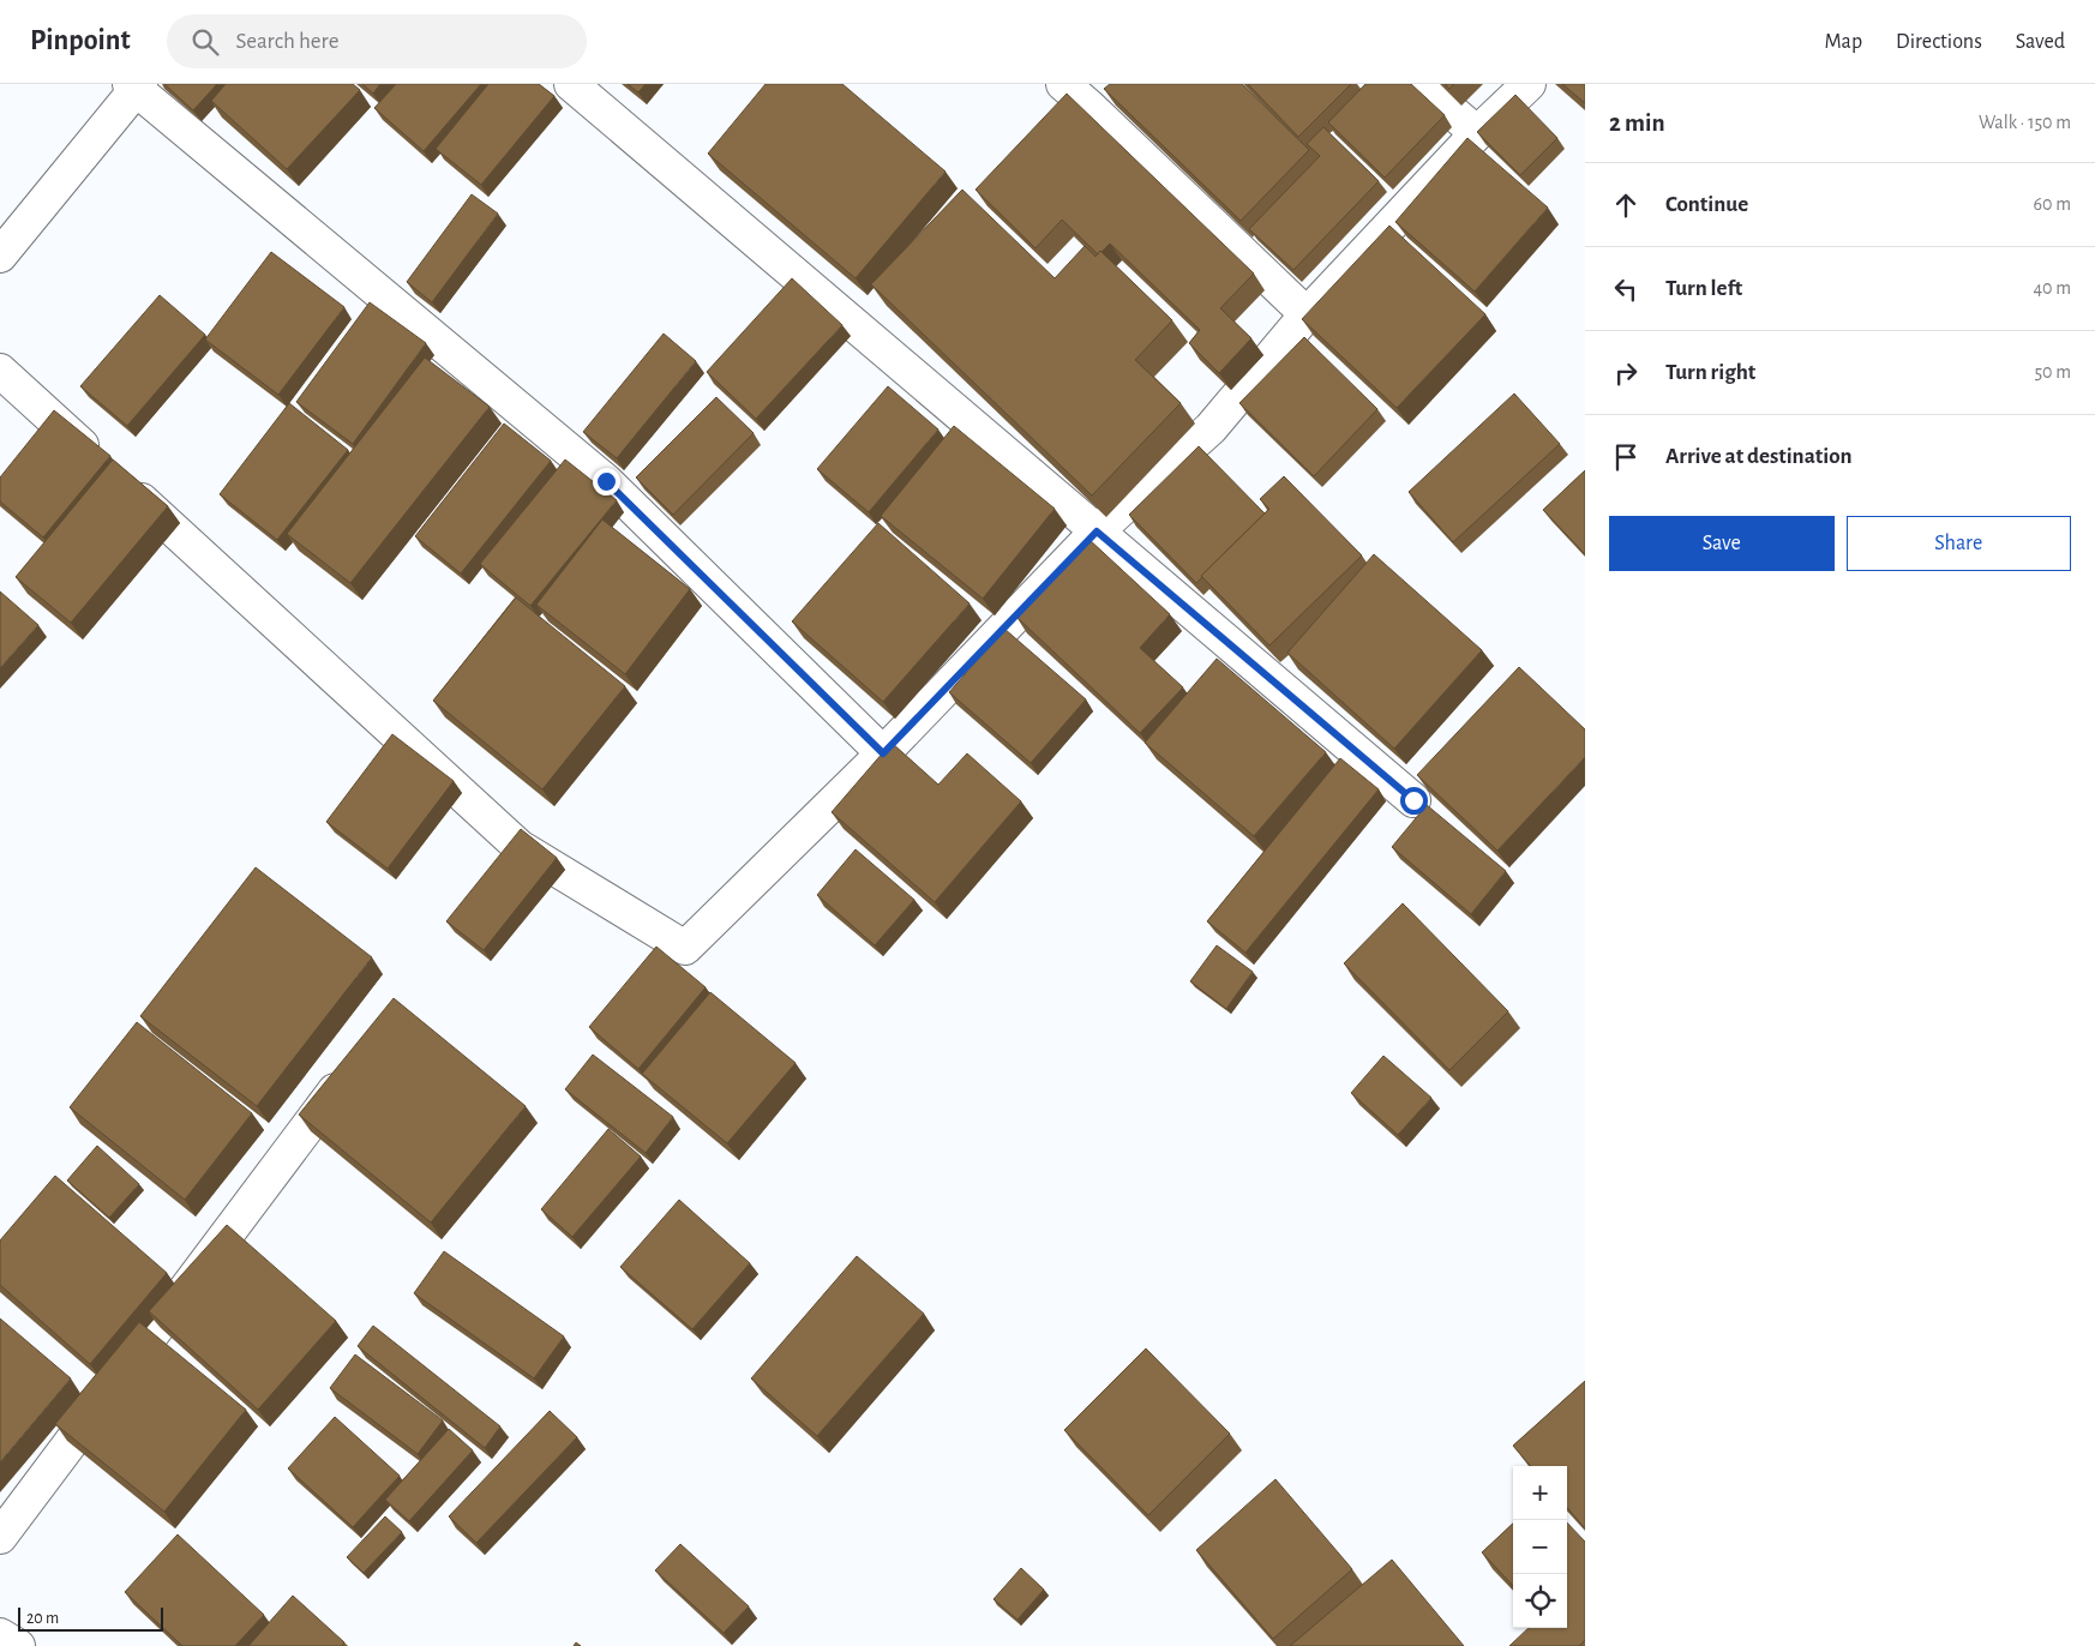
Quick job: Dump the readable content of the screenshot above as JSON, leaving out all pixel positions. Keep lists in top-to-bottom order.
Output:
{
  "scale_bar": "20 m",
  "page": {
    "header": "Pinpoint",
    "search": "Search here",
    "nav": ["Map", "Directions", "Saved"],
    "heading": ["2 min", "Walk · 150 m"],
    "list": [
      ["Continue", "60 m"],
      ["Turn left", "40 m"],
      ["Turn right", "50 m"],
      "Arrive at destination"
    ],
    "buttons": ["Save", "Share"],
    "map_buttons": ["+", "−"],
    "scale": "20 m"
  }
}
